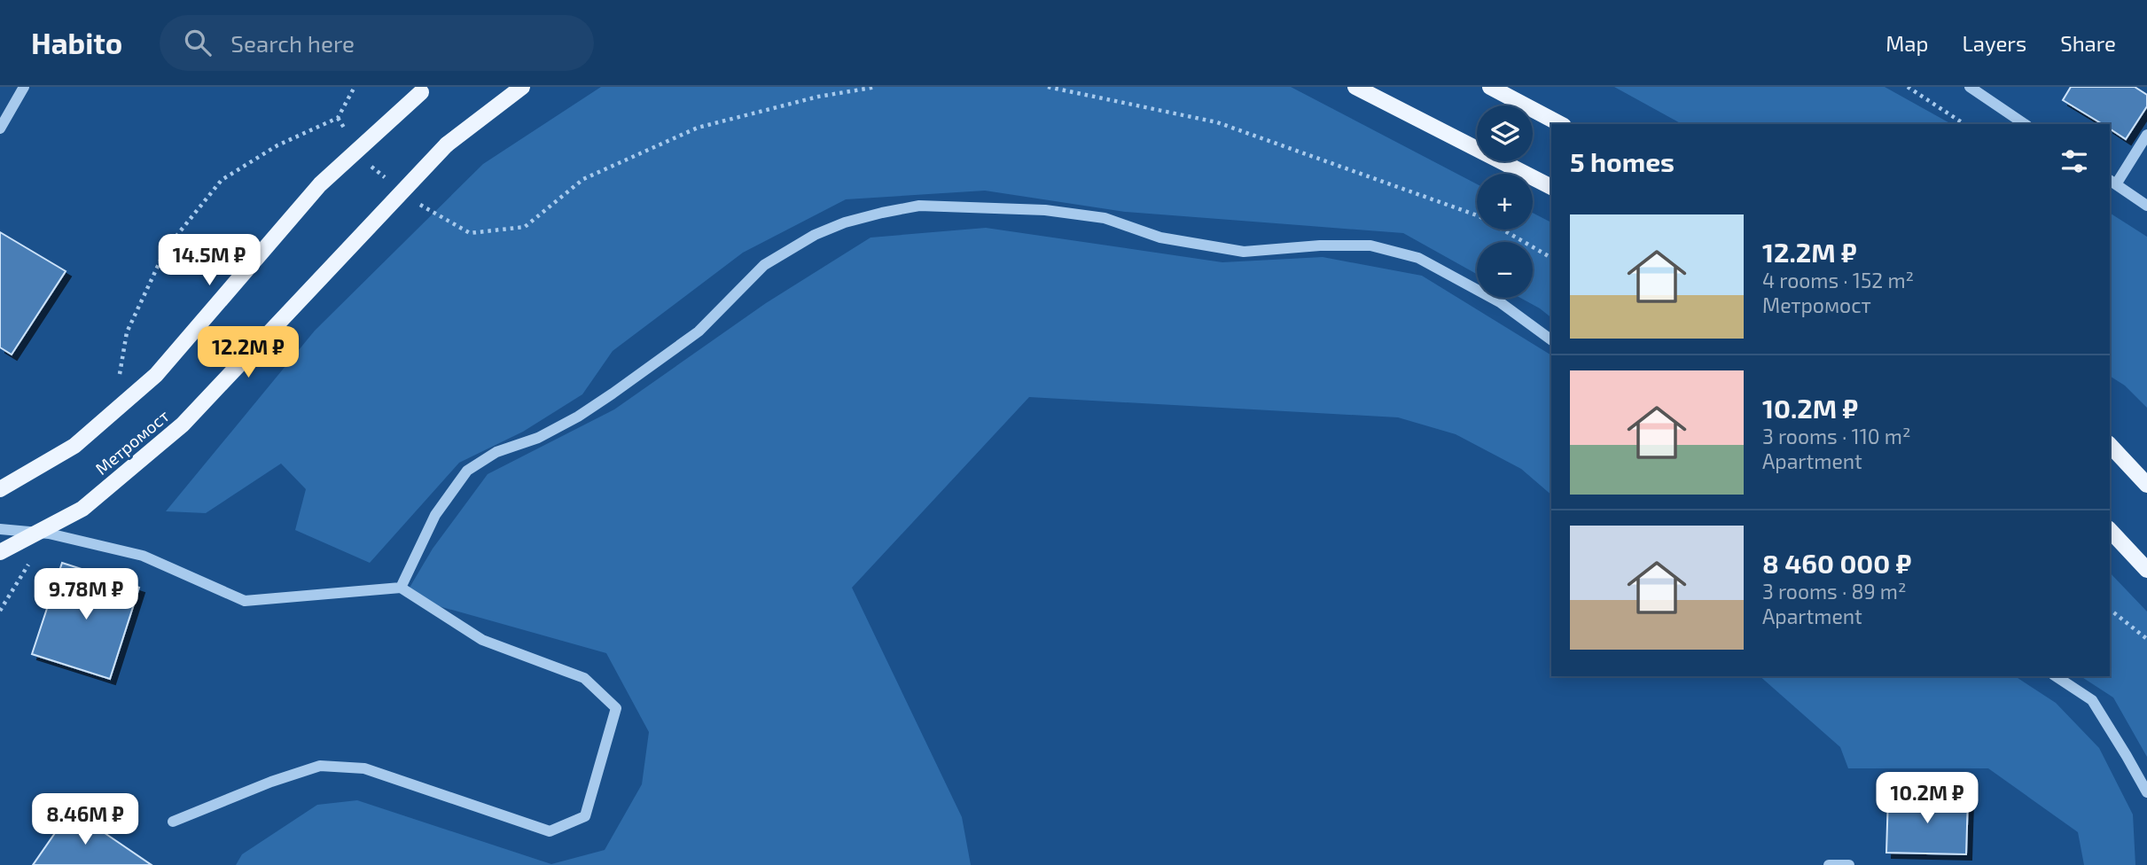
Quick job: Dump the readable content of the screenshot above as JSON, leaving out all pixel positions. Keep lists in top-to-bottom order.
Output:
{
  "streets": {
    "main road": ["Метромост"]
  },
  "page": {
    "header": "Habito",
    "search": "Search here",
    "nav": ["Map", "Layers", "Share"],
    "map_buttons": ["+", "−"],
    "heading": "5 homes",
    "list": [
      {
        "name": "12.2M ₽",
        "note": "4 rooms · 152 m² · Метромост"
      },
      {
        "name": "10.2M ₽",
        "note": "3 rooms · 110 m² · Apartment"
      },
      {
        "name": "8 460 000 ₽",
        "note": "3 rooms · 89 m² · Apartment"
      }
    ],
    "price": [
      "14.5M ₽",
      "12.2M ₽",
      "9.78M ₽",
      "10.2M ₽",
      "8.46M ₽"
    ]
  }
}
